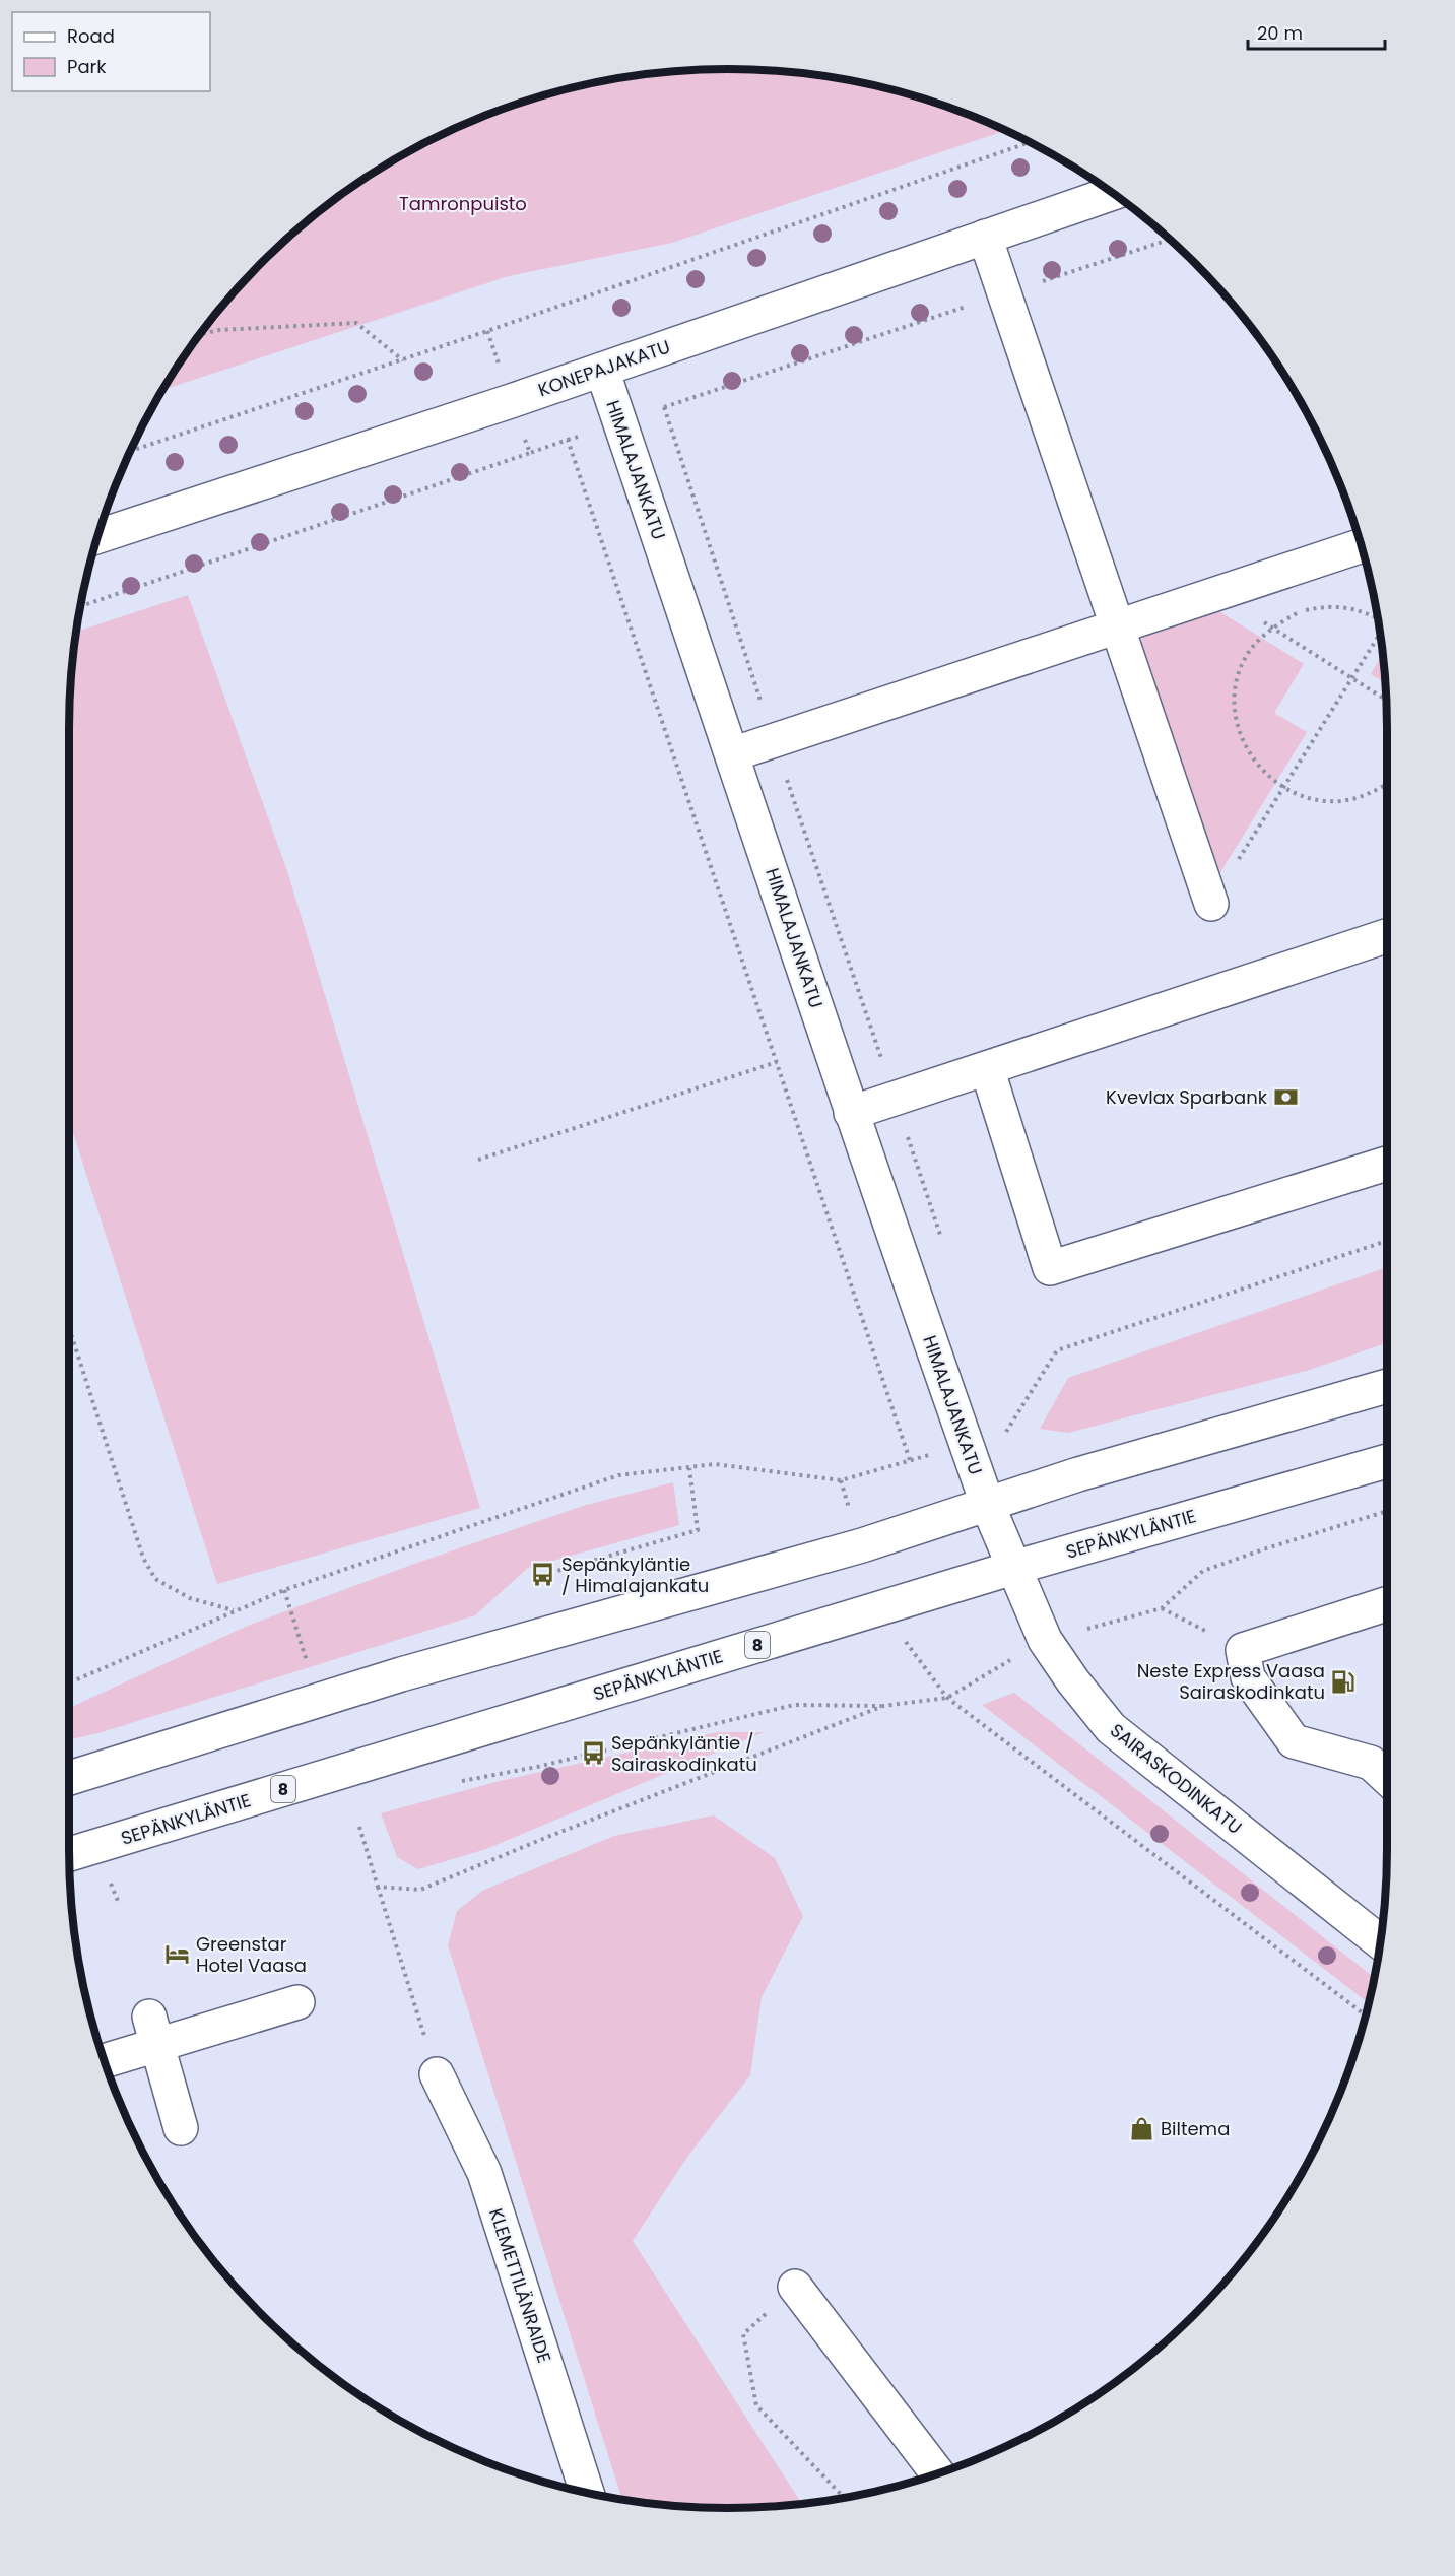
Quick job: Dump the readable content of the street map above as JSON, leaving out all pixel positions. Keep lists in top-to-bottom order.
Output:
{
  "streets": {
    "main road": [
      "KONEPAJAKATU",
      "HIMALAJANKATU",
      "SEPÄNKYLÄNTIE",
      "8",
      "SAIRASKODINKATU",
      "KLEMETTILÄNRAIDE"
    ]
  },
  "crossings": [
    ["KONEPAJAKATU", "HIMALAJANKATU"],
    ["HIMALAJANKATU", "SEPÄNKYLÄNTIE"],
    ["HIMALAJANKATU", "SAIRASKODINKATU"],
    ["SEPÄNKYLÄNTIE", "SAIRASKODINKATU"]
  ],
  "parks": ["Tamronpuisto"],
  "places": {
    "bank": ["Kvevlax Sparbank"],
    "bus stop": ["Sepänkyläntie / Himalajankatu", "Sepänkyläntie / Sairaskodinkatu"],
    "fuel station": ["Neste Express Vaasa Sairaskodinkatu"],
    "hotel": ["Greenstar Hotel Vaasa"],
    "shop": ["Biltema"]
  },
  "legend": ["Road", "Park"],
  "scale_bar": "20 m"
}
